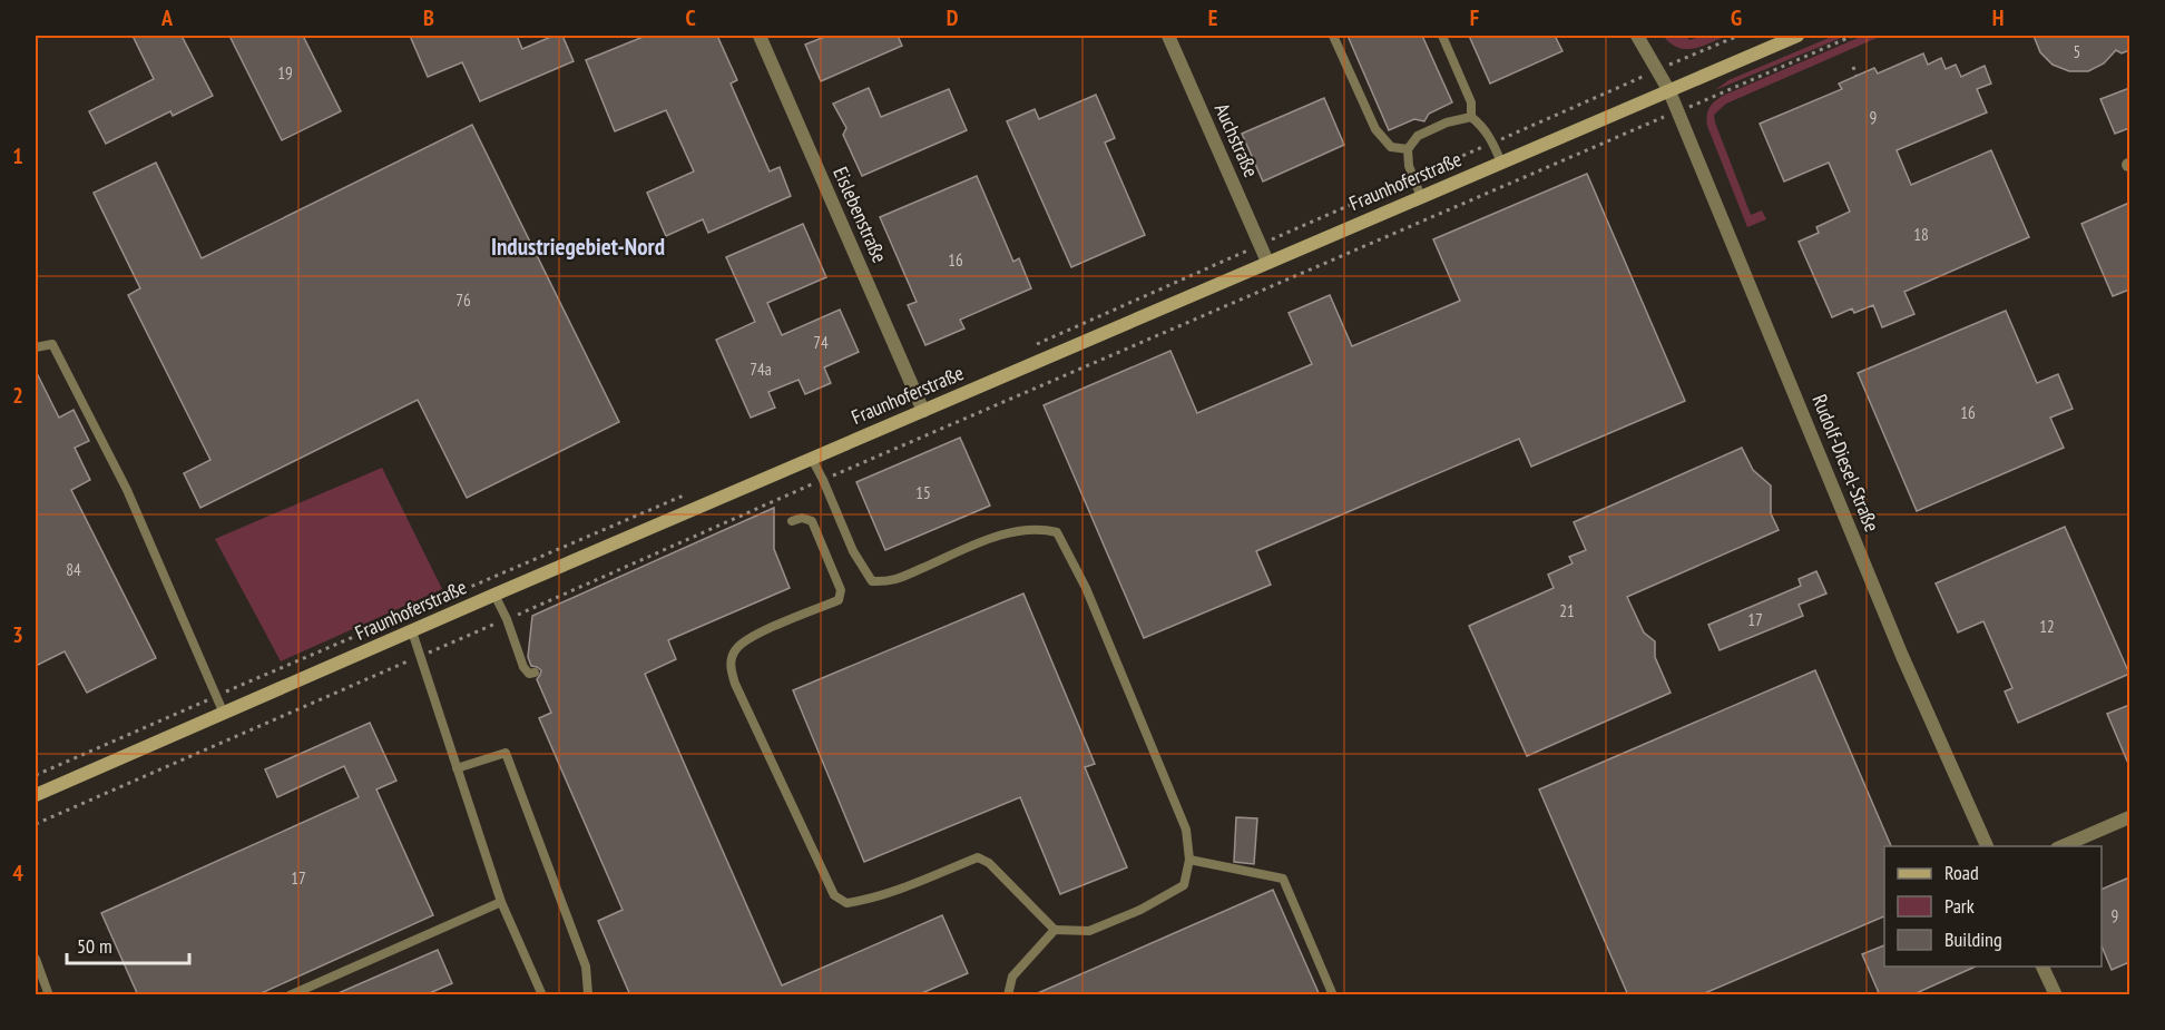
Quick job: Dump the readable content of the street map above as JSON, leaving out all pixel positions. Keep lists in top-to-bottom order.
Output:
{
  "streets": {
    "street": [
      "Auchstraße",
      "Fraunhoferstraße",
      "Eislebenstraße",
      "Rudolf-Diesel-Straße"
    ]
  },
  "crossings": [
    ["Auchstraße", "Fraunhoferstraße"],
    ["Fraunhoferstraße", "Eislebenstraße"],
    ["Fraunhoferstraße", "Rudolf-Diesel-Straße"]
  ],
  "districts": ["Industriegebiet-Nord"],
  "house_numbers": [
    "5",
    "19",
    "9",
    "18",
    "16",
    "76",
    "74",
    "74a",
    "16",
    "15",
    "84",
    "21",
    "17",
    "12",
    "17",
    "9"
  ],
  "legend": ["Road", "Park", "Building"],
  "scale_bar": "50 m",
  "grid": {
    "columns": [
      "A",
      "B",
      "C",
      "D",
      "E",
      "F",
      "G",
      "H"
    ],
    "rows": [
      "1",
      "2",
      "3",
      "4"
    ]
  }
}
